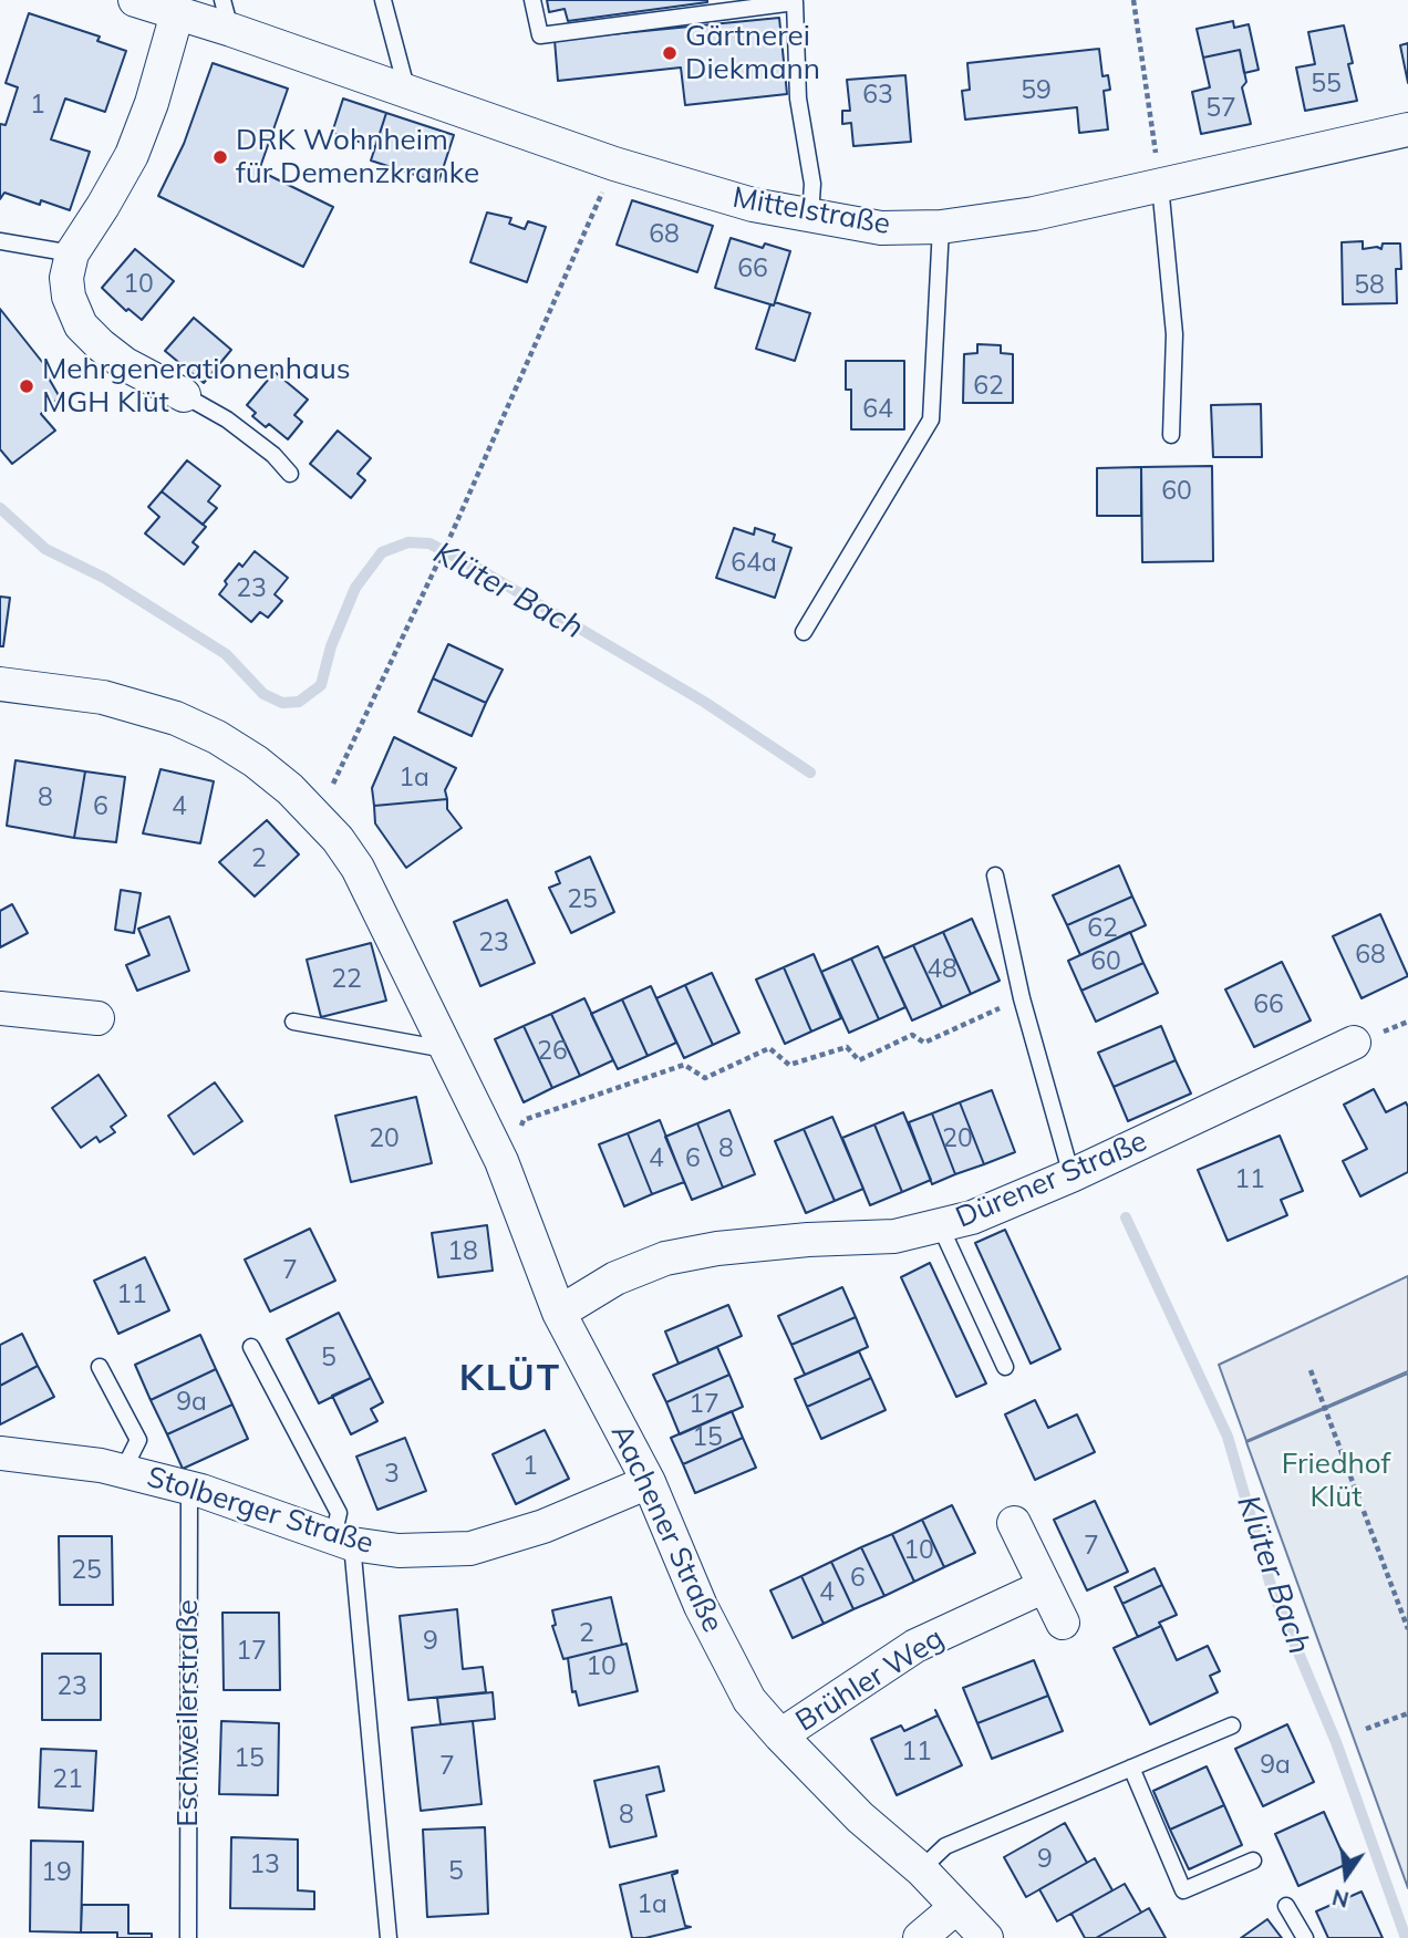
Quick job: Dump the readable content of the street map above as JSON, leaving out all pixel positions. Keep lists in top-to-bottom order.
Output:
{
  "streets": {
    "street": [
      "Mittelstraße",
      "Dürener Straße",
      "Stolberger Straße",
      "Aachener Straße",
      "Brühler Weg"
    ],
    "lane": ["Eschweilerstraße"]
  },
  "crossings": [
    ["Dürener Straße", "Aachener Straße"],
    ["Stolberger Straße", "Aachener Straße"],
    ["Stolberger Straße", "Eschweilerstraße"],
    ["Aachener Straße", "Brühler Weg"]
  ],
  "districts": ["KLÜT"],
  "water": ["Klüter Bach"],
  "parks": ["Friedhof Klüt"],
  "places": ["Gärtnerei Diekmann", "DRK Wohnheim für Demenzkranke", "Mehrgenerationenhaus MGH Klüt"],
  "house_numbers": [
    "55",
    "59",
    "63",
    "1",
    "57",
    "68",
    "66",
    "10",
    "58",
    "62",
    "64",
    "60",
    "64a",
    "23",
    "1a",
    "8",
    "6",
    "4",
    "2",
    "25",
    "62",
    "23",
    "68",
    "60",
    "48",
    "22",
    "66",
    "26",
    "20",
    "20",
    "8",
    "4",
    "6",
    "11",
    "18",
    "7",
    "11",
    "5",
    "9a",
    "17",
    "15",
    "1",
    "3",
    "7",
    "10",
    "25",
    "6",
    "4",
    "2",
    "9",
    "17",
    "10",
    "23",
    "11",
    "15",
    "9a",
    "7",
    "21",
    "8",
    "9",
    "13",
    "5",
    "19",
    "1a"
  ],
  "north": "bottom"
}
